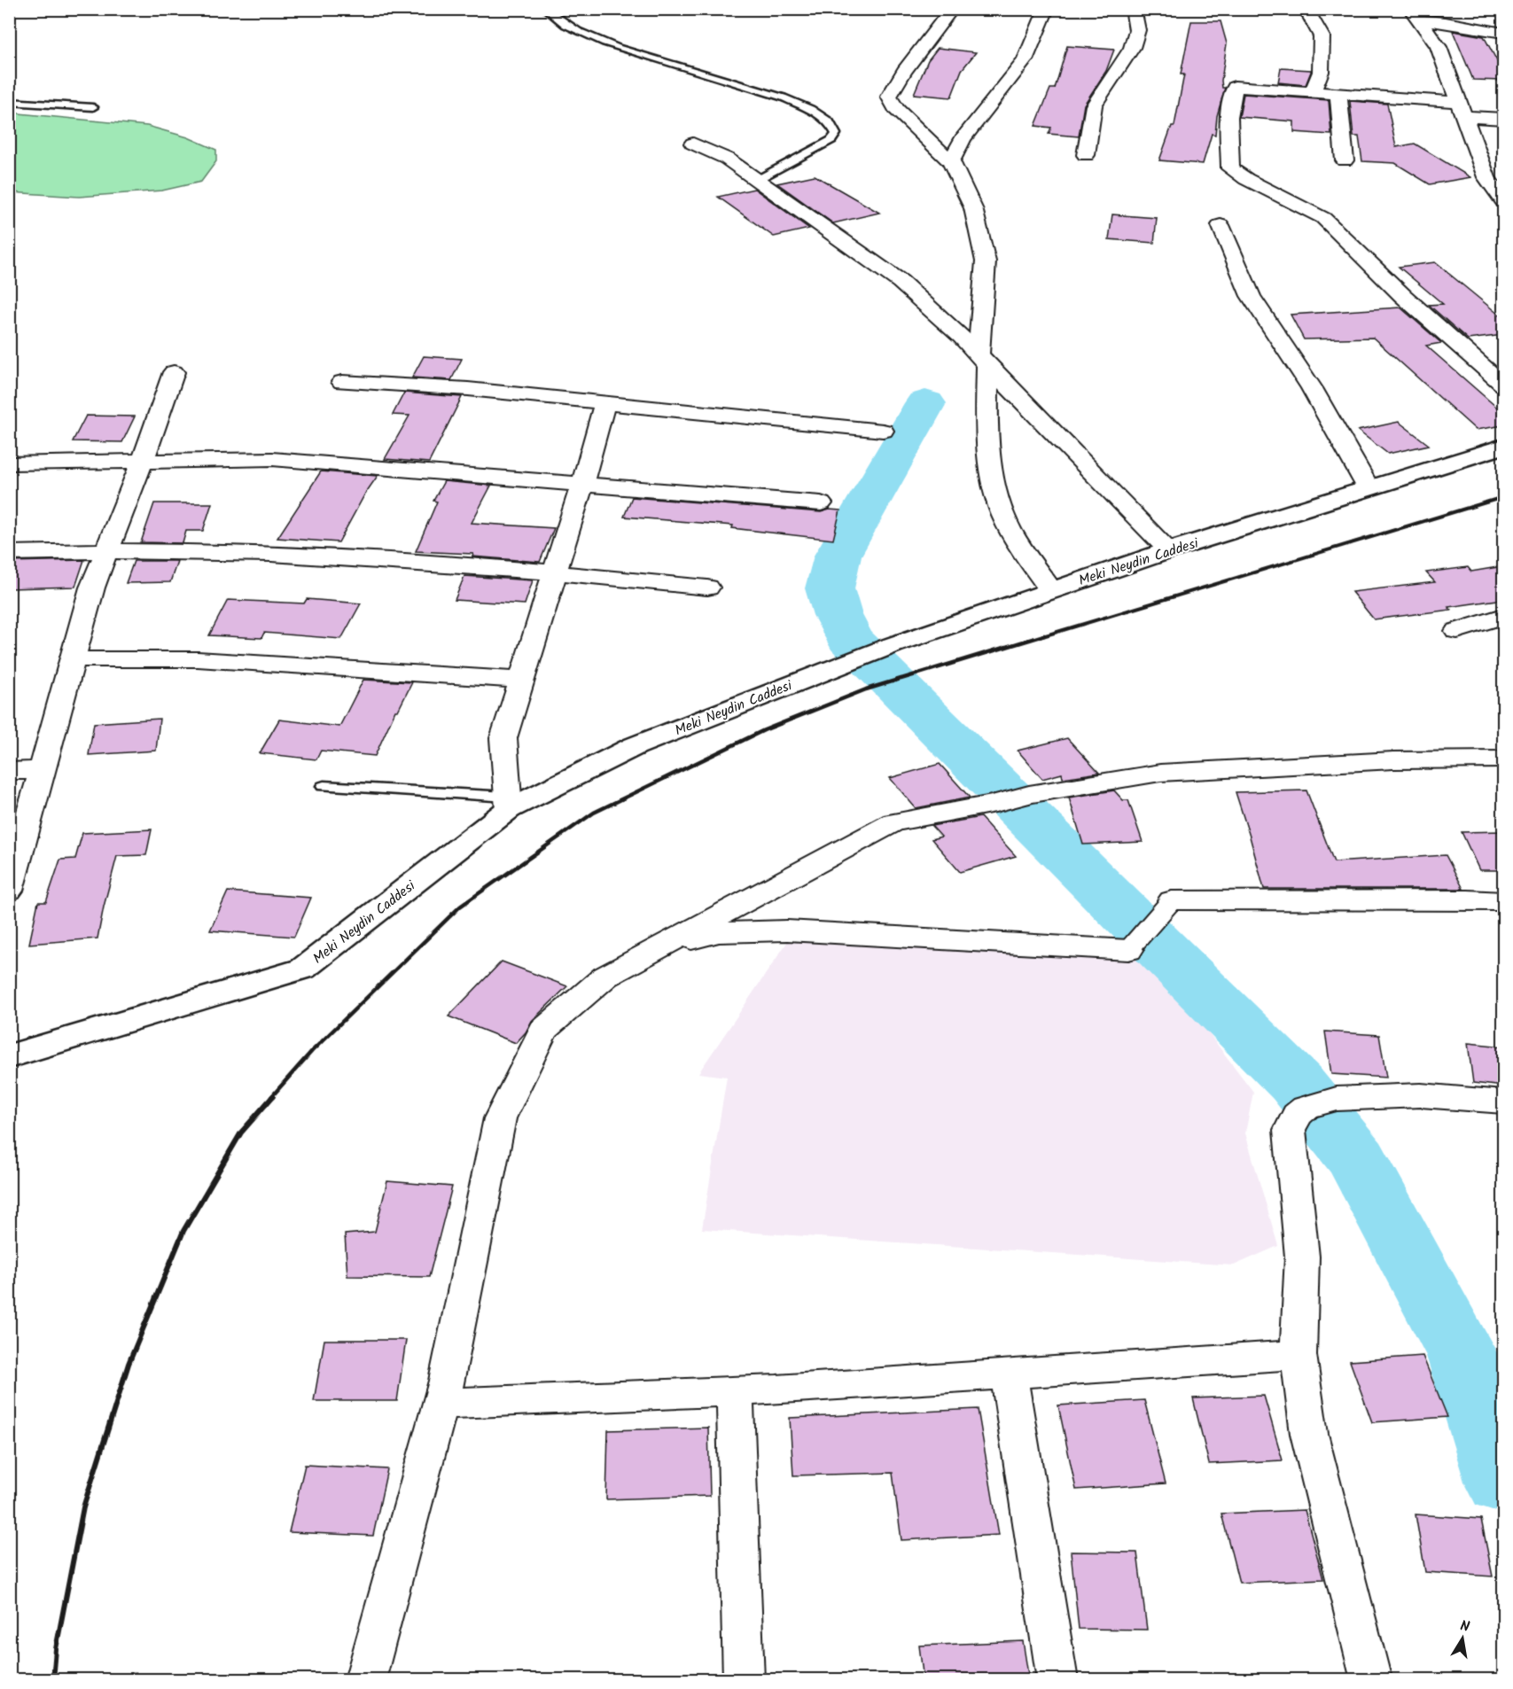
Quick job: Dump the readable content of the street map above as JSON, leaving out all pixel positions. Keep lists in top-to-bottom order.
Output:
{
  "streets": {
    "street": ["Meki Neydin Caddesi"]
  },
  "north": "top"
}
